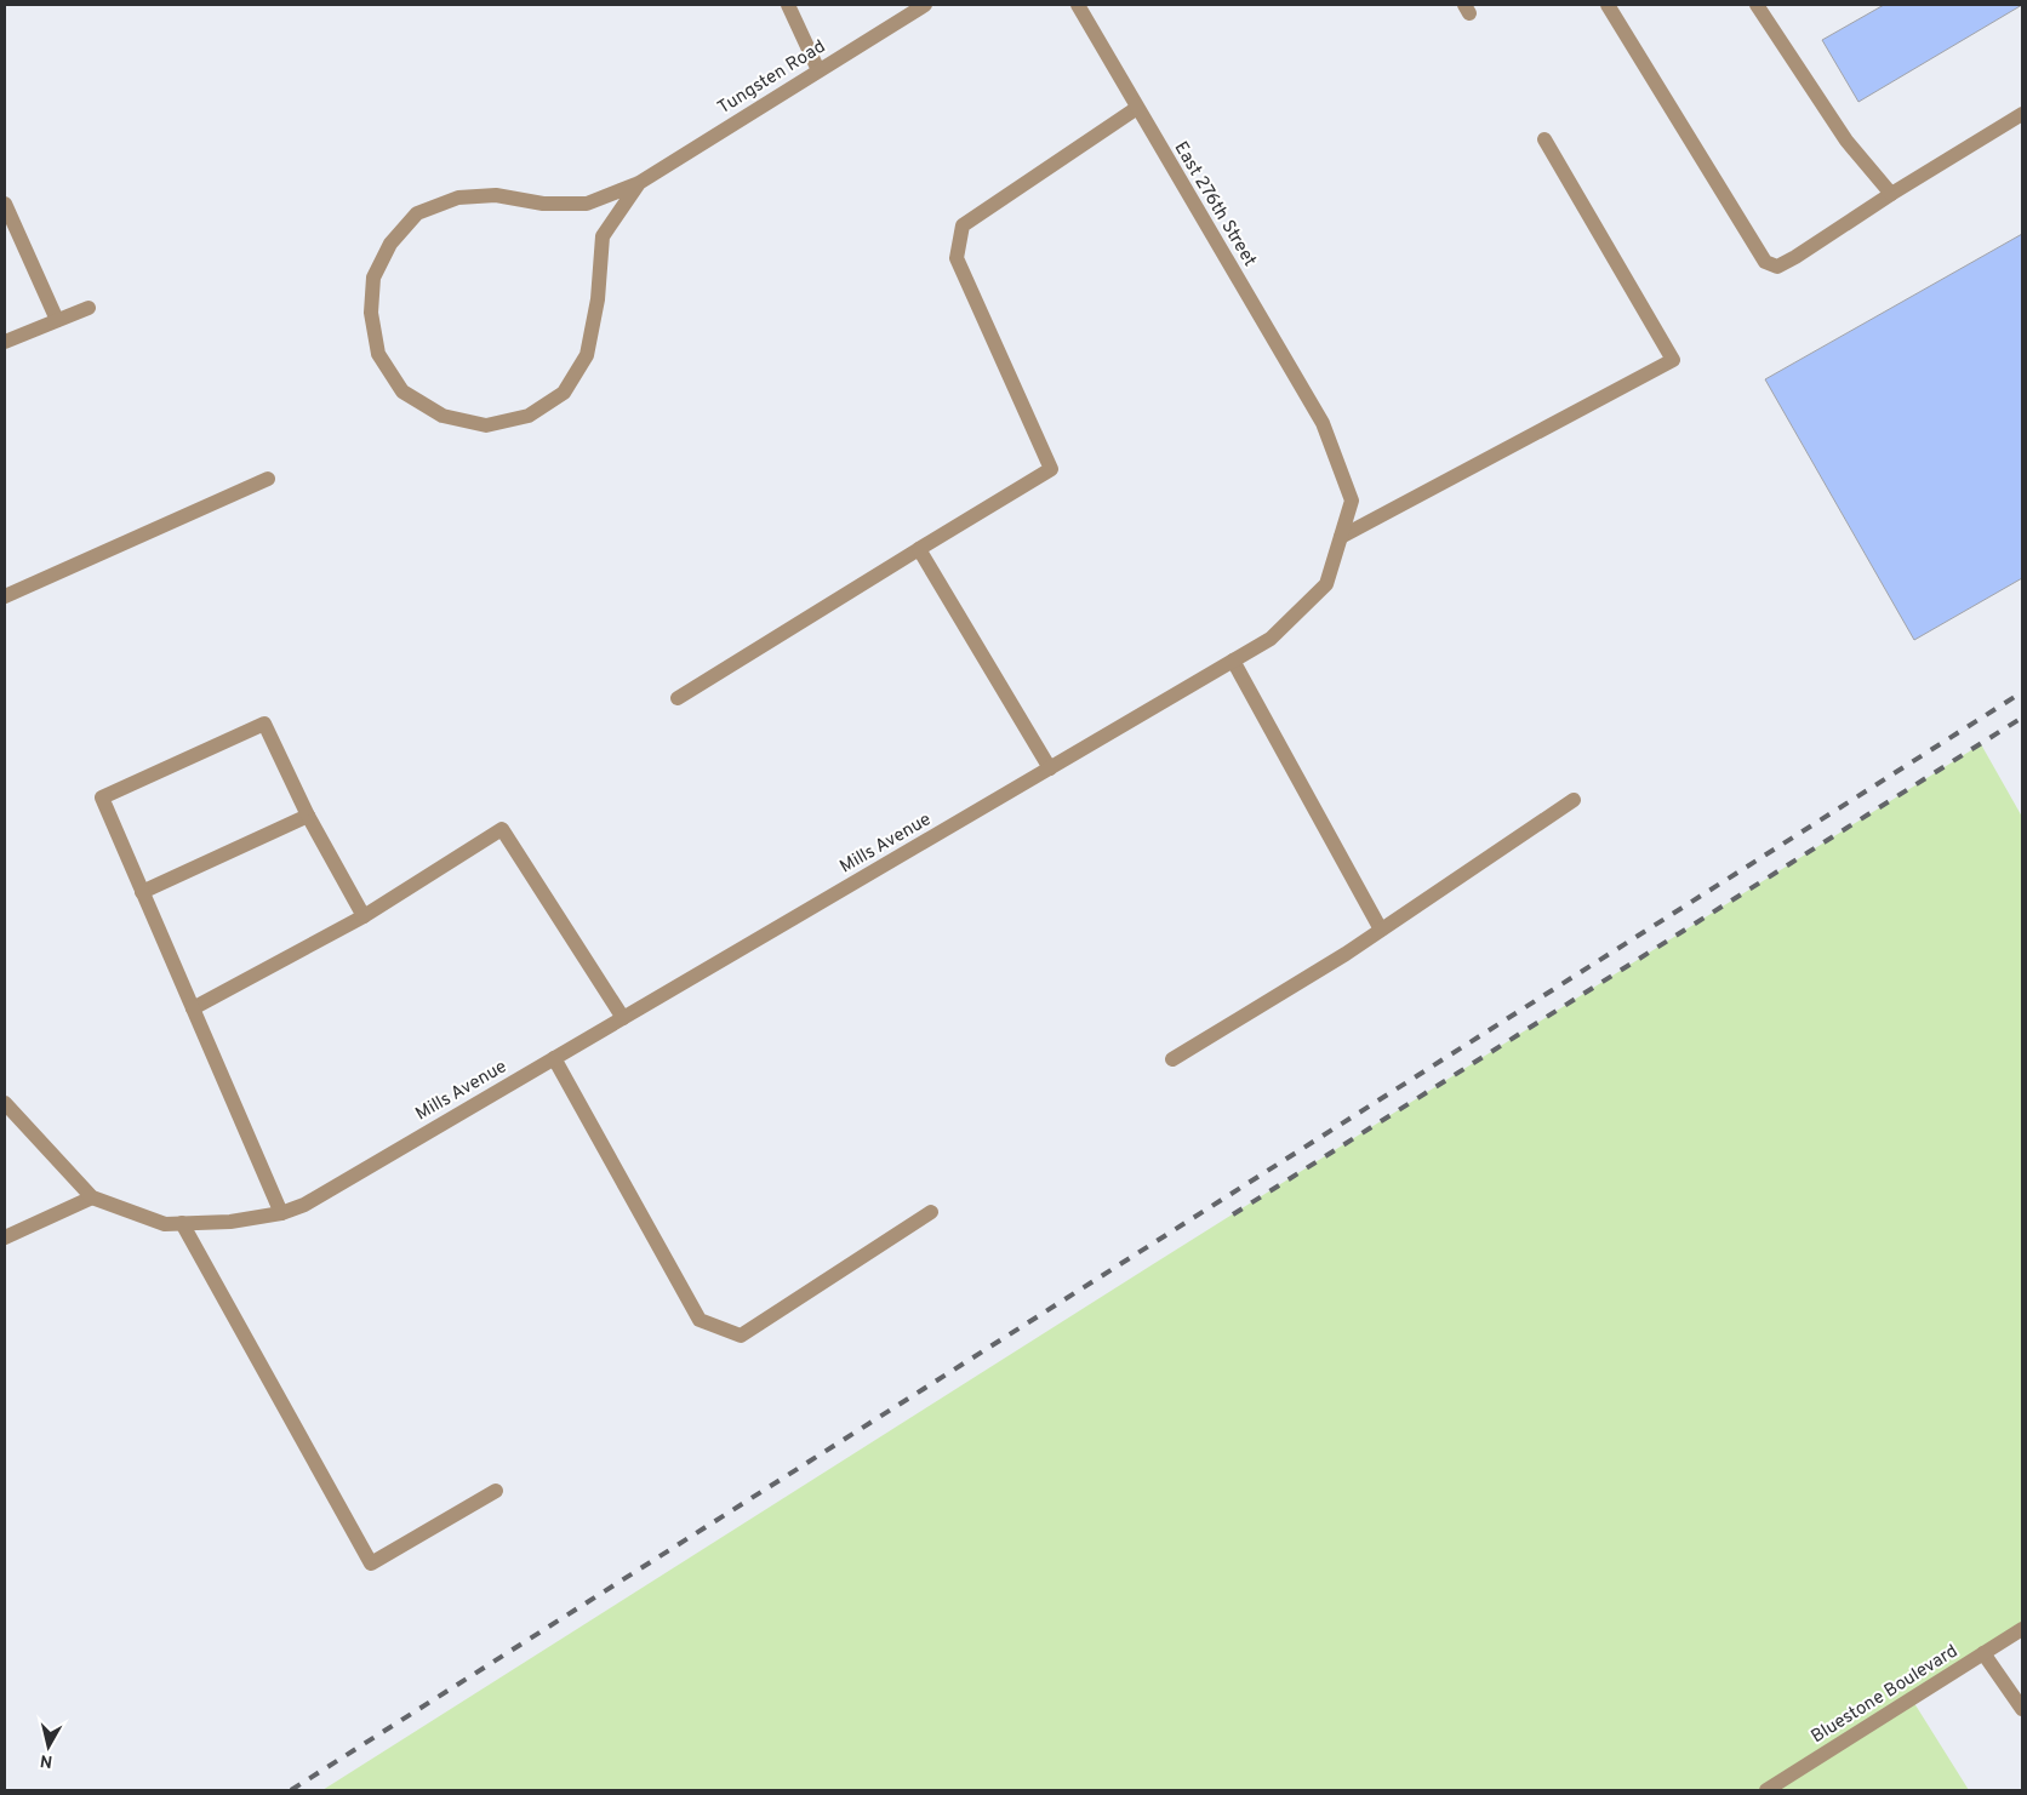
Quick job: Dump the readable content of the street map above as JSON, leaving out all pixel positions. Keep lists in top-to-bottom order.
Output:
{
  "streets": {
    "street": [
      "Tungsten Road",
      "East 276th Street",
      "Mills Avenue",
      "Bluestone Boulevard"
    ]
  },
  "crossings": [
    ["East 276th Street", "Mills Avenue"]
  ],
  "north": "bottom"
}
